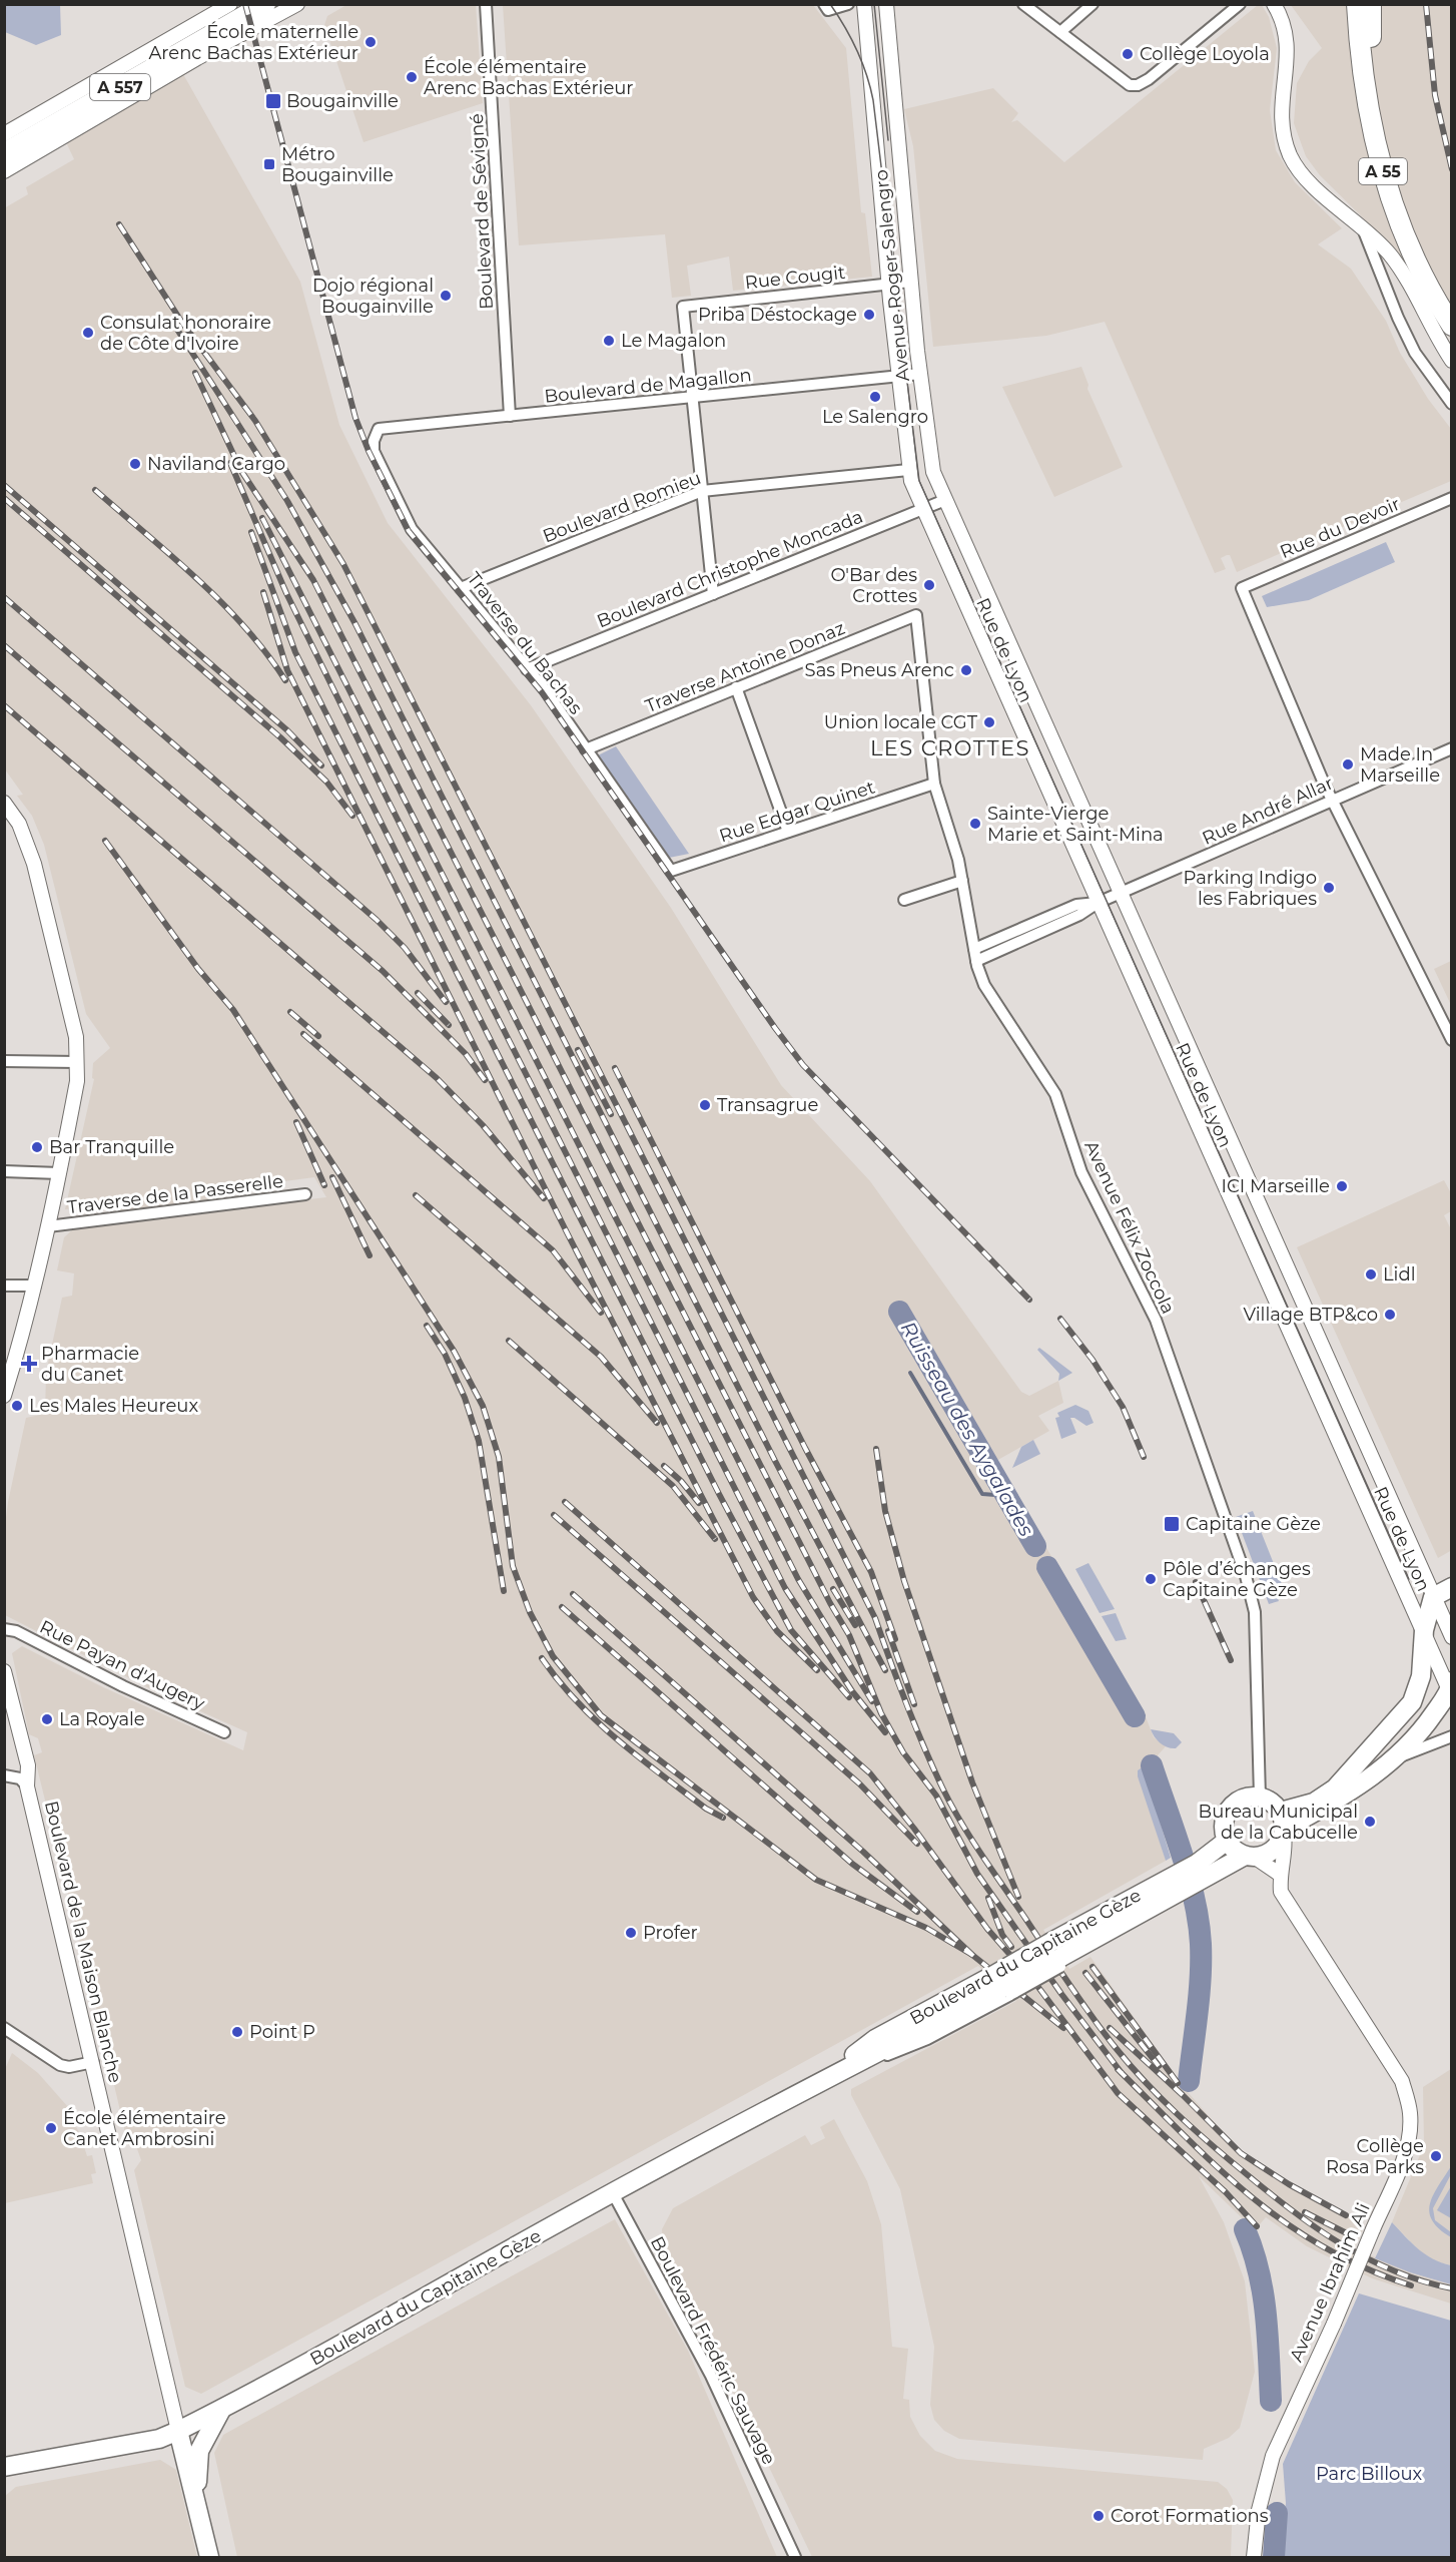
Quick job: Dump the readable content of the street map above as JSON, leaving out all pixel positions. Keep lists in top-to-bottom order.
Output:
{
  "streets": {
    "highway": ["A 557", "A 55"],
    "main road": ["Boulevard du Capitaine Gèze"],
    "street": [
      "Boulevard de Sévigné",
      "Avenue Roger Salengro",
      "Rue Cougit",
      "Boulevard de Magallon",
      "Boulevard Romieu",
      "Rue du Devoir",
      "Boulevard Christophe Moncada",
      "Traverse du Bachas",
      "Rue de Lyon",
      "Traverse Antoine Donaz",
      "Rue André Allar",
      "Rue Edgar Quinet",
      "Traverse de la Passerelle",
      "Avenue Félix Zoccola",
      "Rue Payan d'Augery",
      "Boulevard de la Maison Blanche",
      "Avenue Ibrahim Ali",
      "Boulevard Frédéric Sauvage"
    ]
  },
  "crossings": [
    ["Boulevard de Sévigné", "Boulevard de Magallon"],
    ["Avenue Roger Salengro", "Rue Cougit"],
    ["Avenue Roger Salengro", "Boulevard de Magallon"],
    ["Avenue Roger Salengro", "Boulevard Romieu"],
    ["Avenue Roger Salengro", "Boulevard Christophe Moncada"],
    ["Avenue Roger Salengro", "Rue de Lyon"],
    ["Rue Cougit", "Boulevard de Magallon"],
    ["Boulevard de Magallon", "Traverse du Bachas"],
    ["Boulevard Romieu", "Traverse du Bachas"],
    ["Rue du Devoir", "Rue André Allar"],
    ["Boulevard Christophe Moncada", "Traverse du Bachas"],
    ["Boulevard Christophe Moncada", "Rue de Lyon"],
    ["Traverse du Bachas", "Traverse Antoine Donaz"],
    ["Traverse du Bachas", "Rue Edgar Quinet"],
    ["Rue de Lyon", "Rue André Allar"],
    ["Rue de Lyon", "Boulevard du Capitaine Gèze"],
    ["Traverse Antoine Donaz", "Avenue Félix Zoccola"],
    ["Rue André Allar", "Avenue Félix Zoccola"],
    ["Rue Edgar Quinet", "Avenue Félix Zoccola"],
    ["Avenue Félix Zoccola", "Boulevard du Capitaine Gèze"],
    ["Avenue Félix Zoccola", "Avenue Ibrahim Ali"],
    ["Boulevard de la Maison Blanche", "Boulevard du Capitaine Gèze"],
    ["Boulevard du Capitaine Gèze", "Avenue Ibrahim Ali"],
    ["Boulevard du Capitaine Gèze", "Boulevard Frédéric Sauvage"]
  ],
  "districts": ["LES CROTTES"],
  "water": ["Ruisseau des Aygalades"],
  "parks": ["Parc Billoux"],
  "places": {
    "other": [
      "École maternelle Arenc Bachas Extérieur",
      "Collège Loyola",
      "École élémentaire Arenc Bachas Extérieur",
      "Dojo régional Bougainville",
      "Priba Déstockage",
      "Consulat honoraire de Côte d'Ivoire",
      "Le Magalon",
      "Le Salengro",
      "Naviland Cargo",
      "O'Bar des Crottes",
      "Sas Pneus Arenc",
      "Union locale CGT",
      "Made In Marseille",
      "Sainte-Vierge Marie et Saint-Mina",
      "Parking Indigo les Fabriques",
      "Transagrue",
      "Bar Tranquille",
      "ICI Marseille",
      "Lidl",
      "Village BTP&co",
      "Les Males Heureux",
      "Pôle d’échanges Capitaine Gèze",
      "La Royale",
      "Bureau Municipal de la Cabucelle",
      "Profer",
      "Point P",
      "École élémentaire Canet Ambrosini",
      "Collège Rosa Parks",
      "Corot Formations"
    ],
    "transit": ["Bougainville", "Métro Bougainville", "Capitaine Gèze"],
    "health": ["Pharmacie du Canet"]
  }
}
